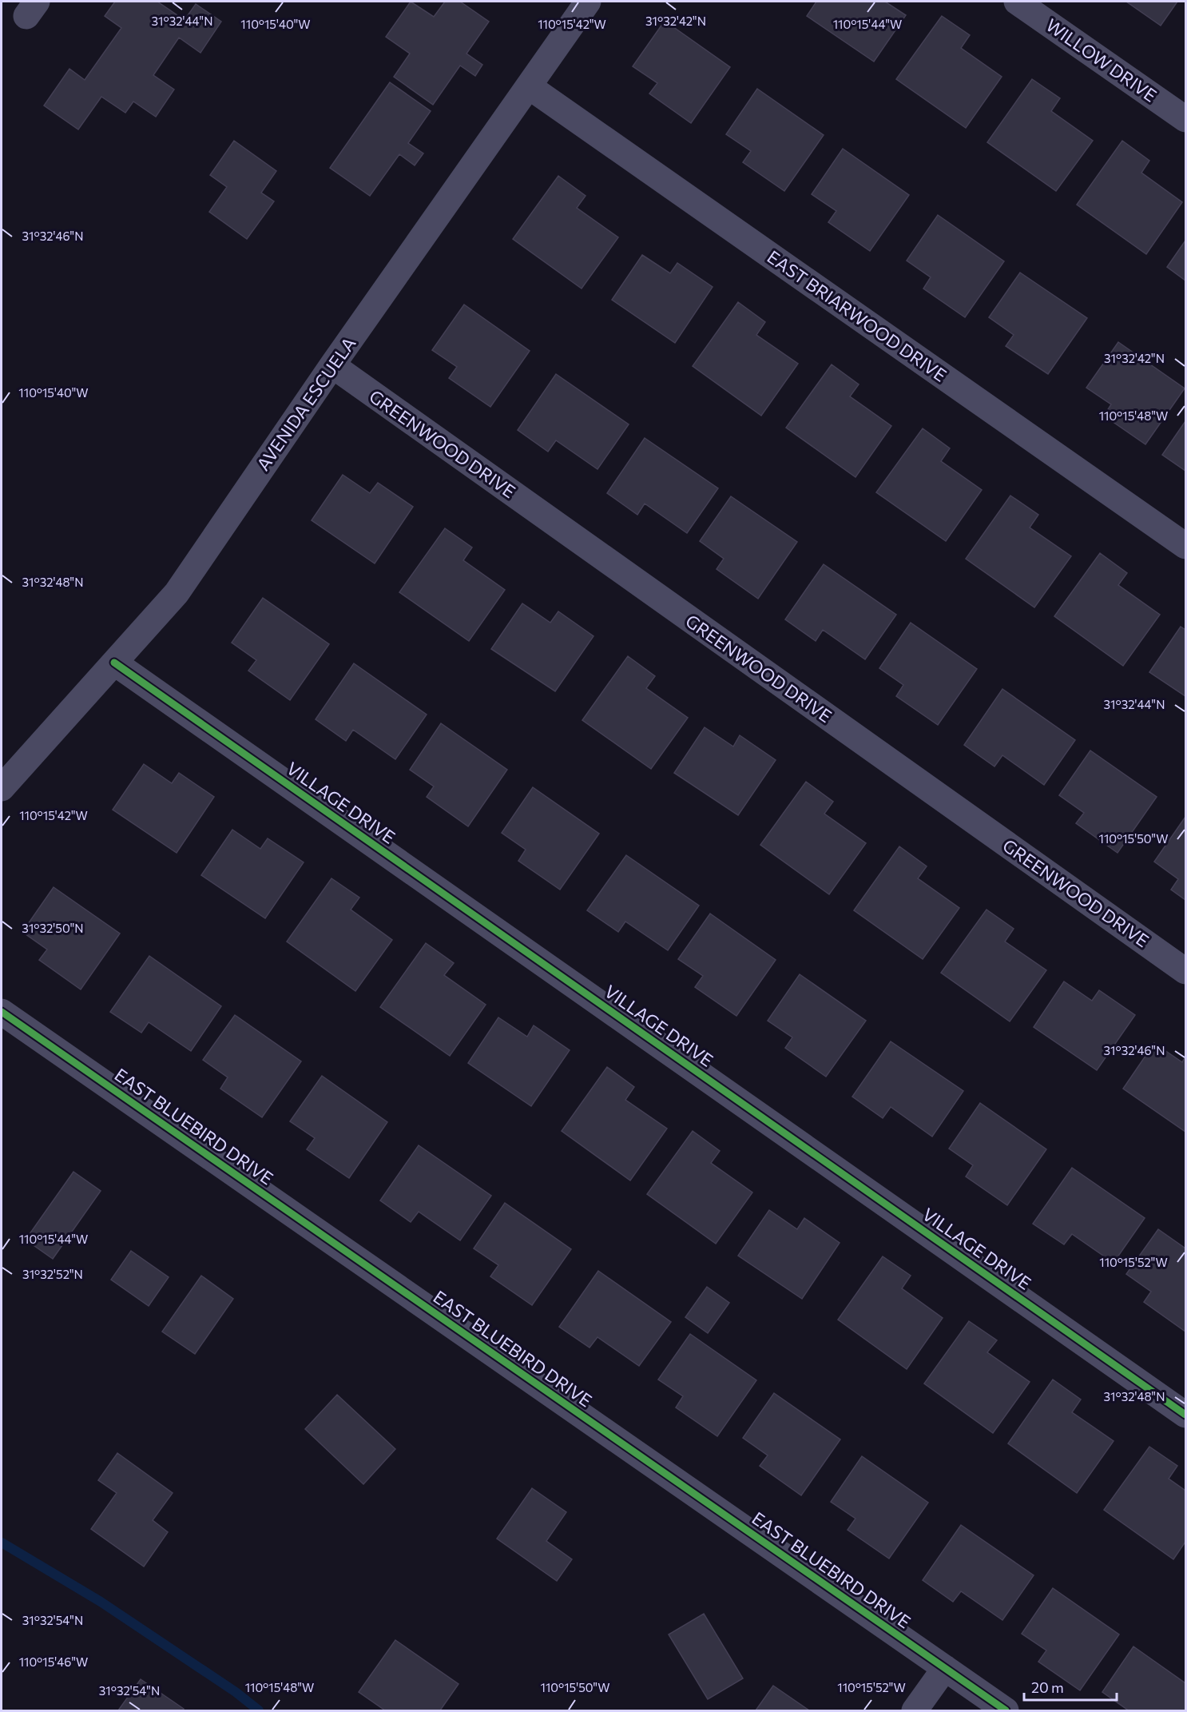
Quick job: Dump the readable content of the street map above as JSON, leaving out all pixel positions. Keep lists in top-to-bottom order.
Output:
{
  "streets": {
    "street": [
      "WILLOW DRIVE",
      "EAST BRIARWOOD DRIVE",
      "AVENIDA ESCUELA",
      "GREENWOOD DRIVE",
      "VILLAGE DRIVE",
      "EAST BLUEBIRD DRIVE"
    ]
  },
  "crossings": [
    ["EAST BRIARWOOD DRIVE", "AVENIDA ESCUELA"],
    ["AVENIDA ESCUELA", "GREENWOOD DRIVE"],
    ["AVENIDA ESCUELA", "VILLAGE DRIVE"]
  ],
  "scale_bar": "20 m",
  "coordinates": [
    "31°32'44\"N",
    "31°32'42\"N",
    "110°15'40\"W",
    "110°15'42\"W",
    "110°15'44\"W",
    "31°32'46\"N",
    "110°15'48\"W",
    "31°32'48\"N",
    "110°15'50\"W",
    "31°32'50\"N",
    "110°15'52\"W",
    "31°32'52\"N",
    "31°32'54\"N",
    "110°15'46\"W"
  ]
}
